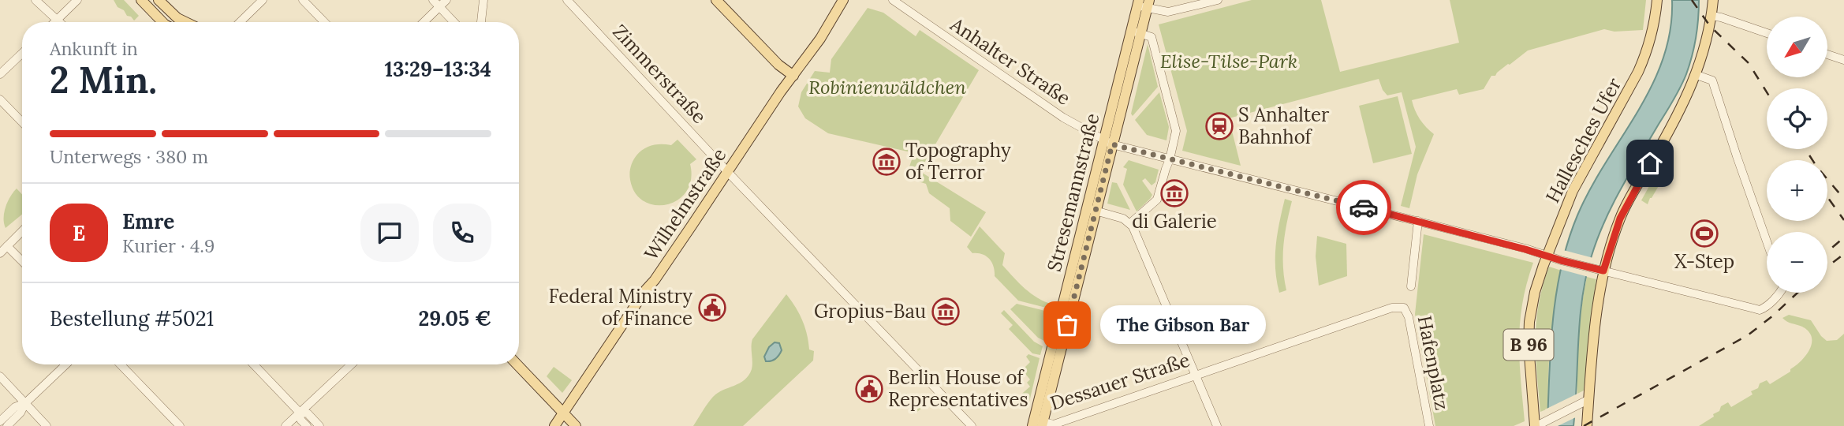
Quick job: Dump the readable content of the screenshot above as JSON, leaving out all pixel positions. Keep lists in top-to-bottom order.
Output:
{
  "streets": {
    "main road": [
      "Hallesches Ufer",
      "Stresemannstraße",
      "Wilhelmstraße",
      "B 96"
    ],
    "street": [
      "Anhalter Straße",
      "Zimmerstraße",
      "Hafenplatz",
      "Dessauer Straße"
    ]
  },
  "crossings": [
    ["Anhalter Straße", "Hallesches Ufer"],
    ["Anhalter Straße", "Stresemannstraße"],
    ["Zimmerstraße", "Wilhelmstraße"],
    ["Stresemannstraße", "Dessauer Straße"],
    ["Hafenplatz", "Dessauer Straße"]
  ],
  "parks": ["Elise-Tilse-Park", "Robinienwäldchen"],
  "places": {
    "station": ["S Anhalter Bahnhof"],
    "museum": ["Topography of Terror", "di Galerie", "Gropius-Bau"],
    "sports": ["X-Step"],
    "public building": ["Federal Ministry of Finance", "Berlin House of Representatives"],
    "other": ["The Gibson Bar"]
  },
  "north": "bottom left",
  "page": {
    "map_buttons": ["+", "−"],
    "heading": ["2 Min.", "Ankunft in", "13:29–13:34"],
    "panel": [
      "Emre",
      "Kurier · 4.9",
      "Bestellung #5021",
      "29.05 €"
    ],
    "bar": "Unterwegs · 380 m",
    "round": "E",
    "bubble": "The Gibson Bar"
  }
}
